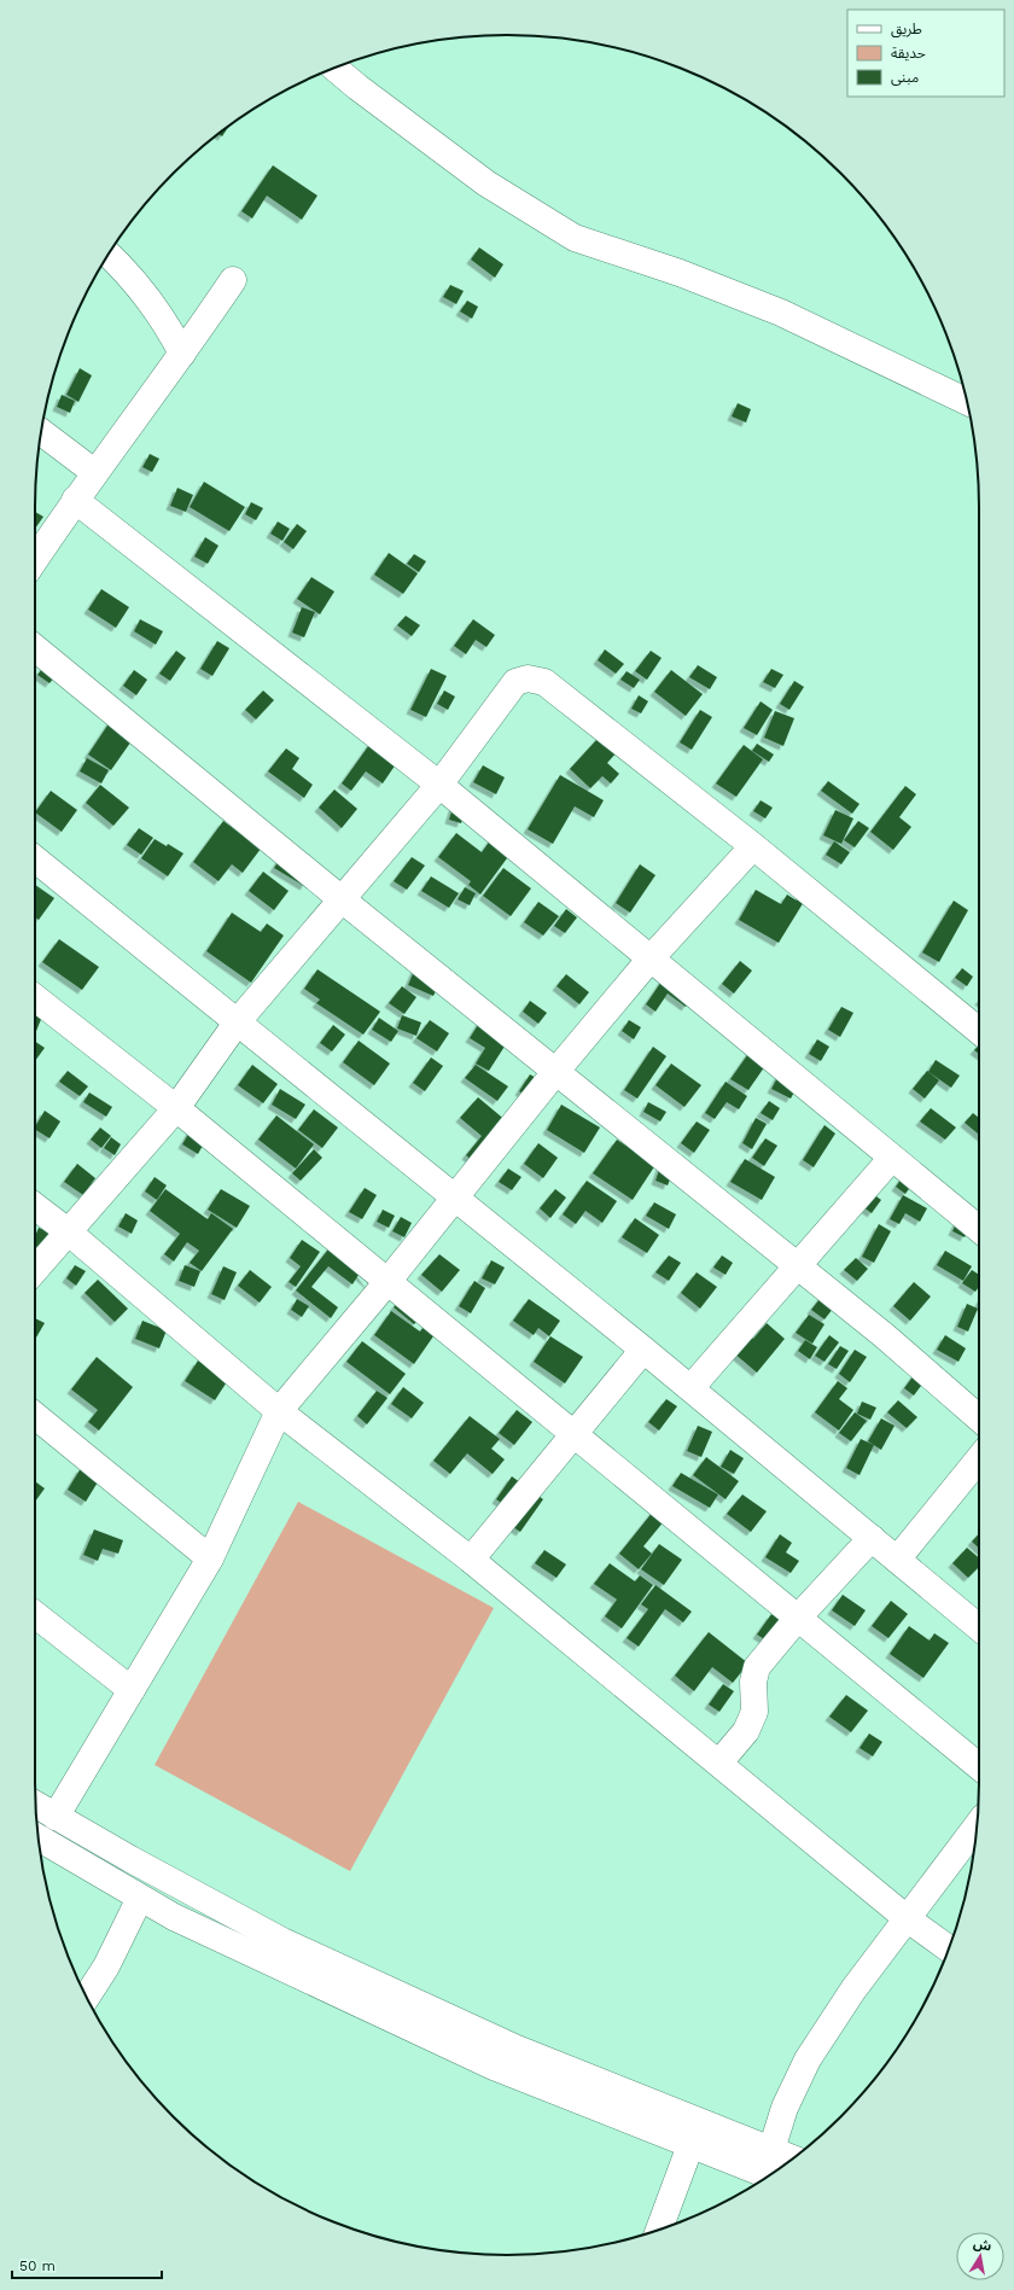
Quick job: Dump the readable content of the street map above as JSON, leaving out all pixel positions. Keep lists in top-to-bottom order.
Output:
{
  "legend": ["طريق", "حديقة", "مبنى"],
  "scale_bar": "50 m",
  "north": "top"
}
